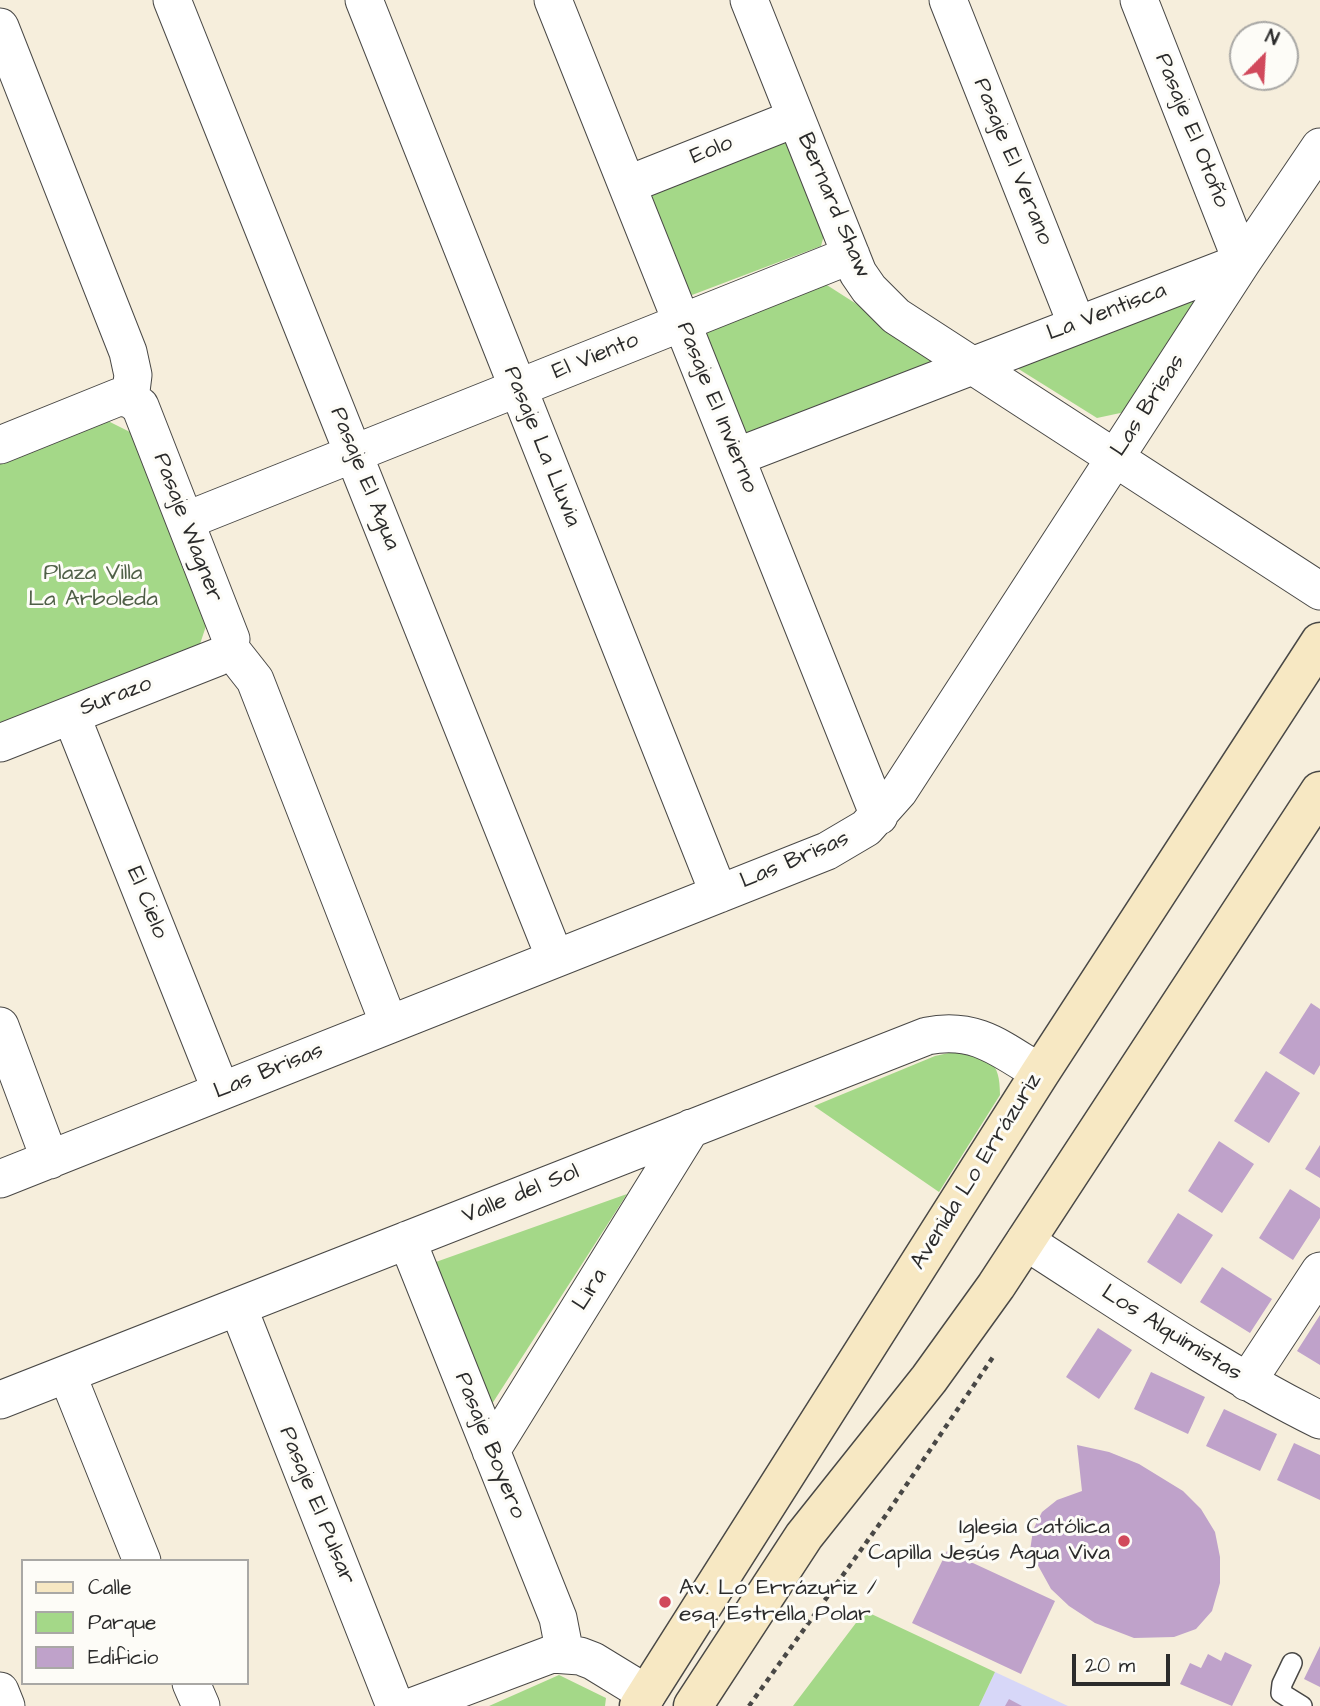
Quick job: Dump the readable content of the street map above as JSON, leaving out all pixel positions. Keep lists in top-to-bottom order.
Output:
{
  "streets": {
    "main road": ["Avenida Lo Errázuriz"],
    "street": [
      "Pasaje El Otoño",
      "Eolo",
      "Pasaje El Verano",
      "Bernard Shaw",
      "La Ventisca",
      "El Viento",
      "Las Brisas",
      "Pasaje El Invierno",
      "Pasaje La Lluvia",
      "Pasaje El Agua",
      "Pasaje Wagner",
      "Surazo",
      "El Cielo",
      "Valle del Sol",
      "Lira",
      "Los Alquimistas",
      "Pasaje Boyero",
      "Pasaje El Pulsar"
    ]
  },
  "crossings": [
    ["Pasaje El Otoño", "La Ventisca"],
    ["Pasaje El Otoño", "Las Brisas"],
    ["Eolo", "Bernard Shaw"],
    ["Eolo", "Pasaje El Invierno"],
    ["Pasaje El Verano", "La Ventisca"],
    ["Bernard Shaw", "La Ventisca"],
    ["Bernard Shaw", "El Viento"],
    ["Bernard Shaw", "Las Brisas"],
    ["La Ventisca", "Las Brisas"],
    ["La Ventisca", "Pasaje El Invierno"],
    ["El Viento", "Pasaje El Invierno"],
    ["El Viento", "Pasaje La Lluvia"],
    ["El Viento", "Pasaje El Agua"],
    ["El Viento", "Pasaje Wagner"],
    ["Las Brisas", "Pasaje El Invierno"],
    ["Las Brisas", "Pasaje La Lluvia"],
    ["Las Brisas", "Pasaje El Agua"],
    ["Las Brisas", "Pasaje Wagner"],
    ["Las Brisas", "El Cielo"],
    ["Pasaje Wagner", "Surazo"],
    ["Surazo", "El Cielo"],
    ["Avenida Lo Errázuriz", "Valle del Sol"],
    ["Valle del Sol", "Lira"],
    ["Valle del Sol", "Pasaje Boyero"],
    ["Valle del Sol", "Pasaje El Pulsar"],
    ["Lira", "Pasaje Boyero"]
  ],
  "parks": ["Plaza Villa La Arboleda"],
  "places": ["Iglesia Católica Capilla Jesús Agua Viva", "Av. Lo Errázuriz / esq. Estrella Polar"],
  "legend": ["Calle", "Parque", "Edificio"],
  "scale_bar": "20 m",
  "north": "top right"
}
